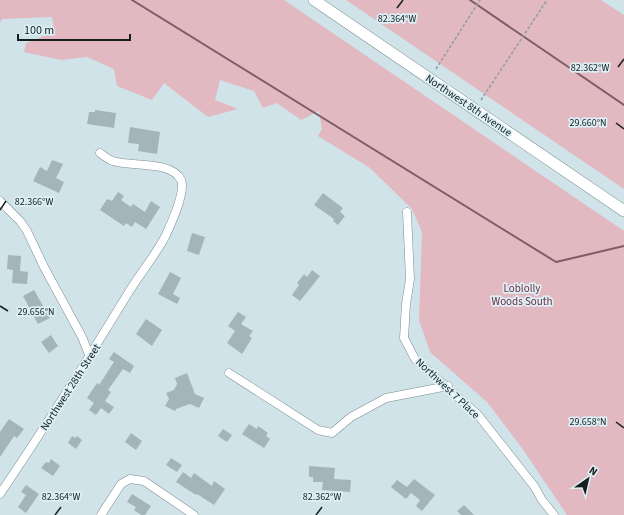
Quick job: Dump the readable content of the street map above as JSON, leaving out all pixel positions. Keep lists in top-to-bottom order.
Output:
{
  "streets": {
    "street": ["Northwest 8th Avenue", "Northwest 28th Street", "Northwest 7 Place"]
  },
  "parks": ["Loblolly Woods South"],
  "scale_bar": "100 m",
  "north": "top right",
  "coordinates": [
    "82.364°W",
    "82.362°W",
    "29.660°N",
    "82.366°W",
    "29.656°N",
    "29.658°N"
  ]
}
